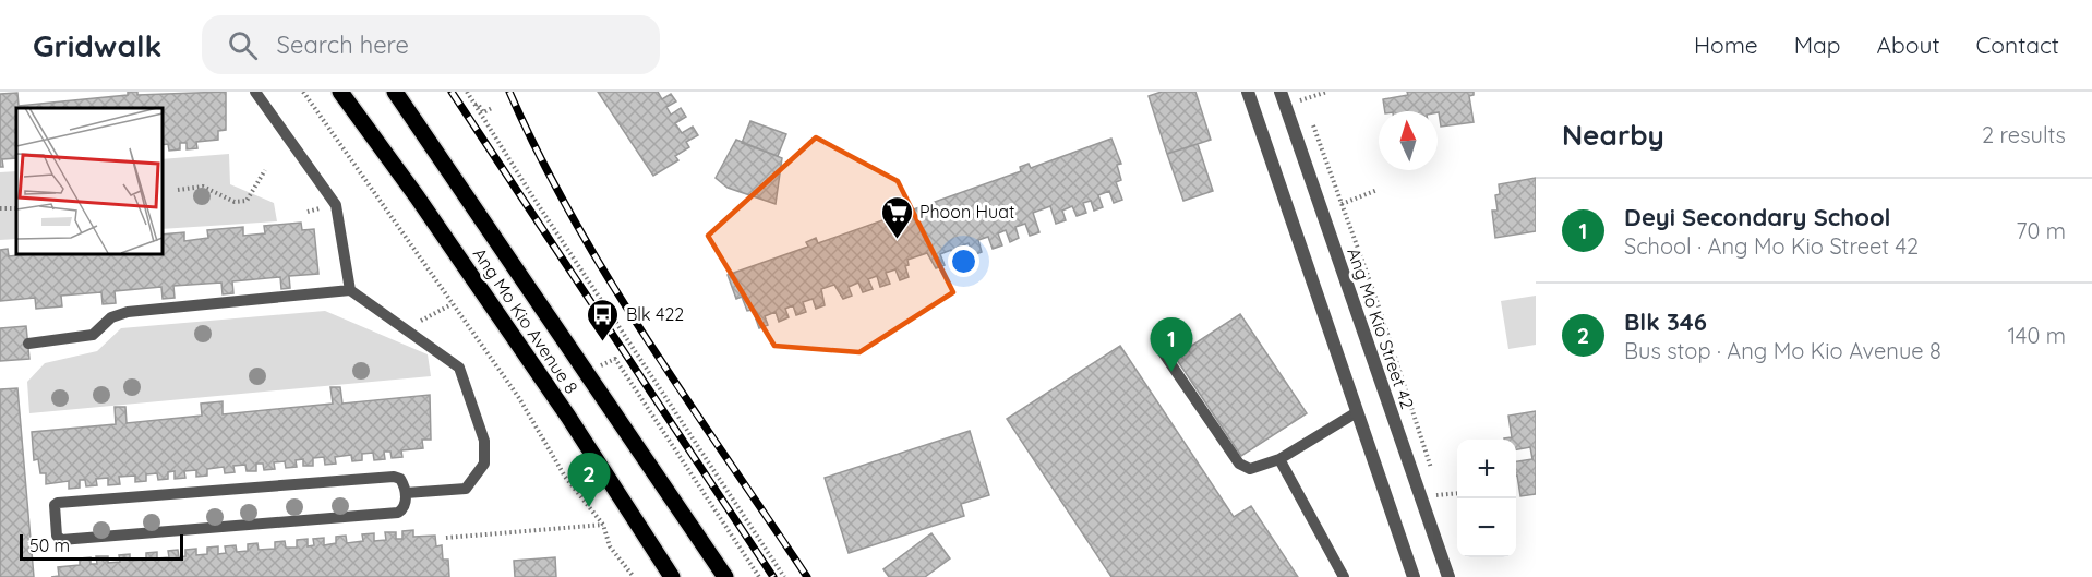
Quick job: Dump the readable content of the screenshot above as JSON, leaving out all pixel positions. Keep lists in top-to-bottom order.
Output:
{
  "streets": {
    "main road": ["Ang Mo Kio Avenue 8"],
    "street": ["Ang Mo Kio Street 42"]
  },
  "places": {
    "supermarket": ["Phoon Huat"],
    "bus stop": ["Blk 422"]
  },
  "scale_bar": "50 m",
  "north": "top",
  "page": {
    "header": "Gridwalk",
    "search": "Search here",
    "nav": [
      "Home",
      "Map",
      "About",
      "Contact"
    ],
    "heading": ["Nearby", "2 results"],
    "list": [
      {
        "mark": "1",
        "name": "Deyi Secondary School",
        "note": "School · Ang Mo Kio Street 42",
        "value": "70 m"
      },
      {
        "mark": "2",
        "name": "Blk 346",
        "note": "Bus stop · Ang Mo Kio Avenue 8",
        "value": "140 m"
      }
    ],
    "pins": ["1", "2"],
    "map_buttons": ["+", "−"],
    "scale": "50 m"
  }
}
